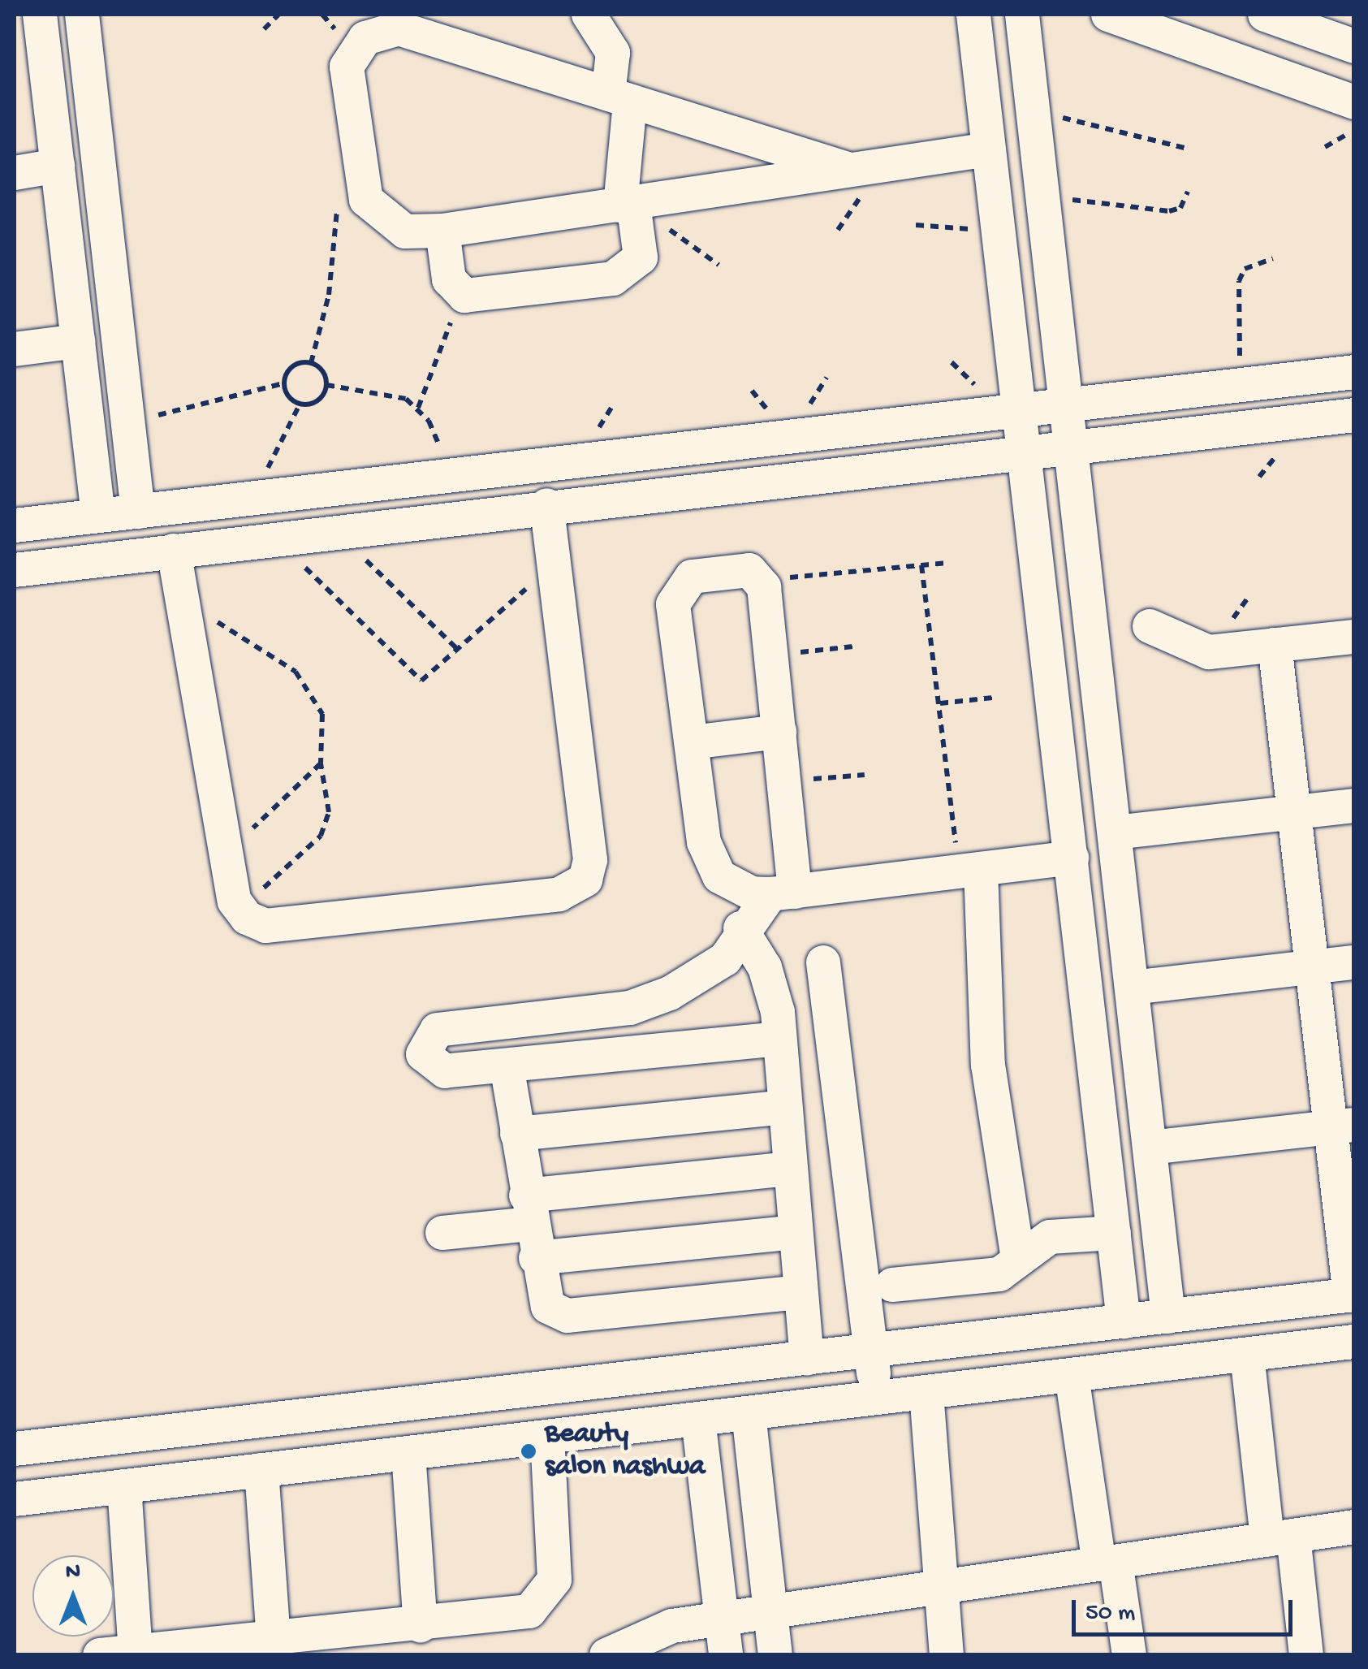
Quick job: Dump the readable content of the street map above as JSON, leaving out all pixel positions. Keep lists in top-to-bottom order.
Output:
{
  "places": ["Beauty salon nashwa"],
  "scale_bar": "50 m",
  "north": "top"
}
